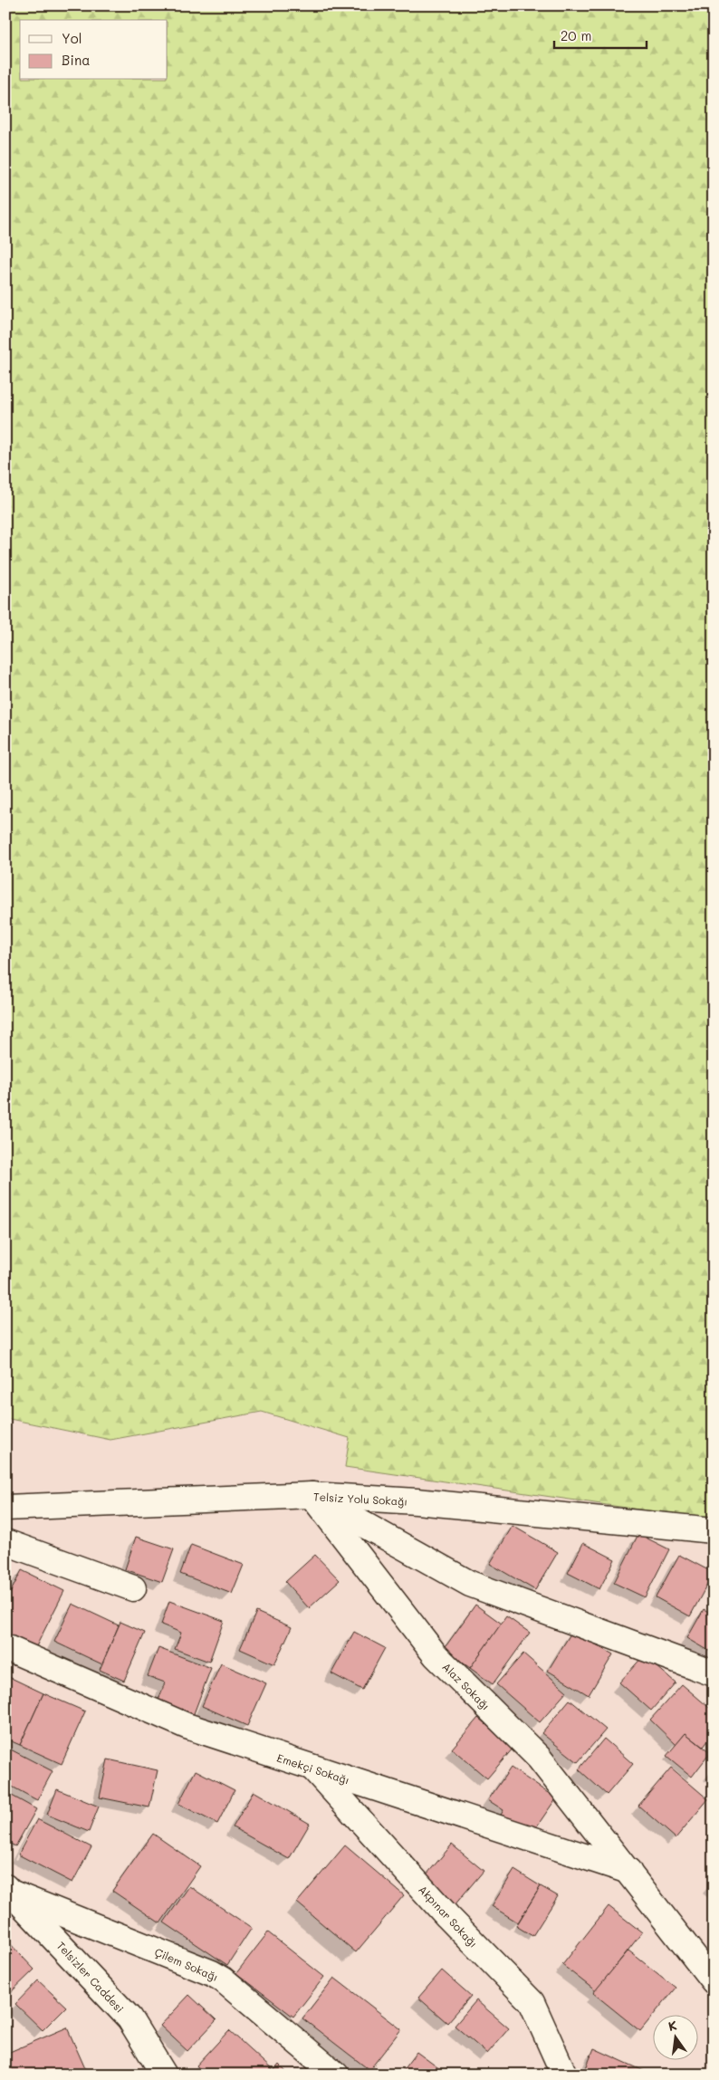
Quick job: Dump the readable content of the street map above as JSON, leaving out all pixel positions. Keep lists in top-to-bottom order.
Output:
{
  "streets": {
    "street": [
      "Telsiz Yolu Sokağı",
      "Alaz Sokağı",
      "Emekçi Sokağı",
      "Akpınar Sokağı",
      "Çilem Sokağı",
      "Telsizler Caddesi"
    ]
  },
  "crossings": [
    ["Telsiz Yolu Sokağı", "Alaz Sokağı"],
    ["Alaz Sokağı", "Emekçi Sokağı"],
    ["Emekçi Sokağı", "Akpınar Sokağı"],
    ["Çilem Sokağı", "Telsizler Caddesi"]
  ],
  "legend": ["Yol", "Bina"],
  "scale_bar": "20 m",
  "north": "top"
}
